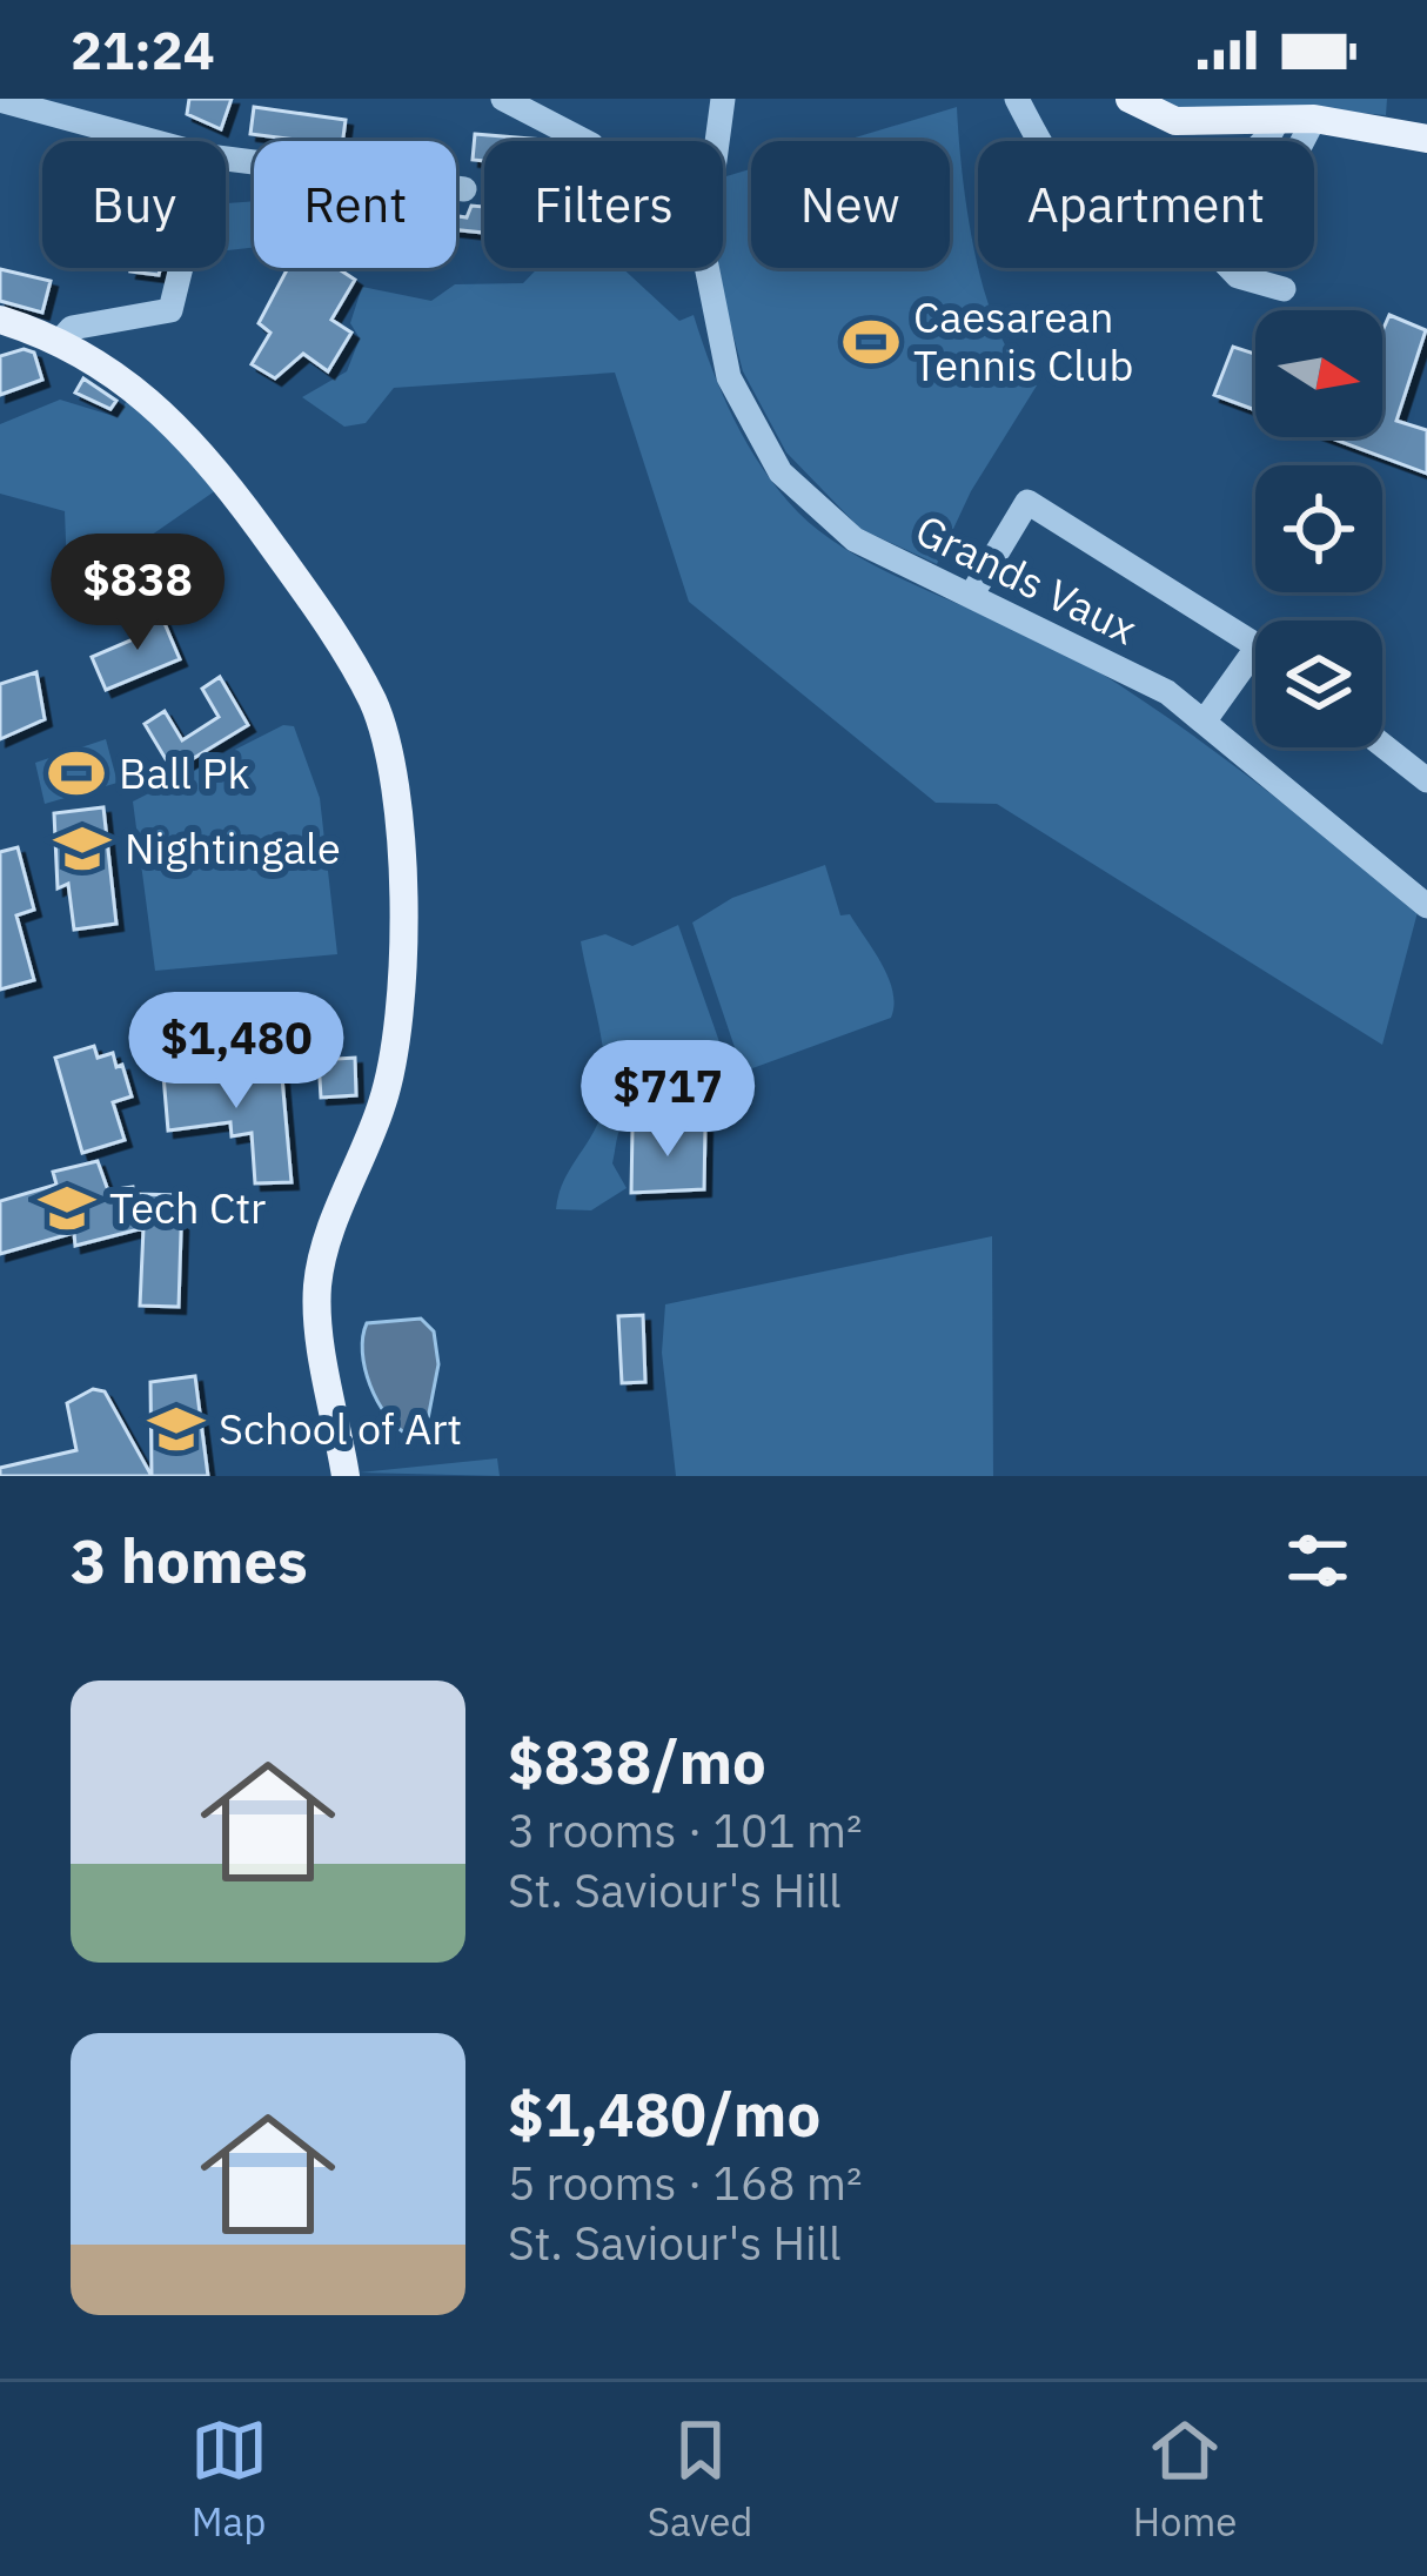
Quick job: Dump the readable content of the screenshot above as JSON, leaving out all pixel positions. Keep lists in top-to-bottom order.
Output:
{
  "streets": {
    "street": ["Grands Vaux"]
  },
  "places": {
    "sports": ["Caesarean Tennis Club", "Ball Pk"],
    "school or university": ["Nightingale", "Tech Ctr", "School of Art"]
  },
  "north": "right",
  "page": {
    "status": "21:24",
    "chip": [
      "Buy",
      "Rent",
      "Filters",
      "New",
      "Apartment"
    ],
    "price": ["$838", "$1,480", "$717"],
    "heading": "3 homes",
    "list": [
      {
        "name": "$838/mo",
        "note": "3 rooms · 101 m² · St. Saviour's Hill"
      },
      {
        "name": "$1,480/mo",
        "note": "5 rooms · 168 m² · St. Saviour's Hill"
      }
    ],
    "tabs": ["Map", "Saved", "Home"]
  }
}
